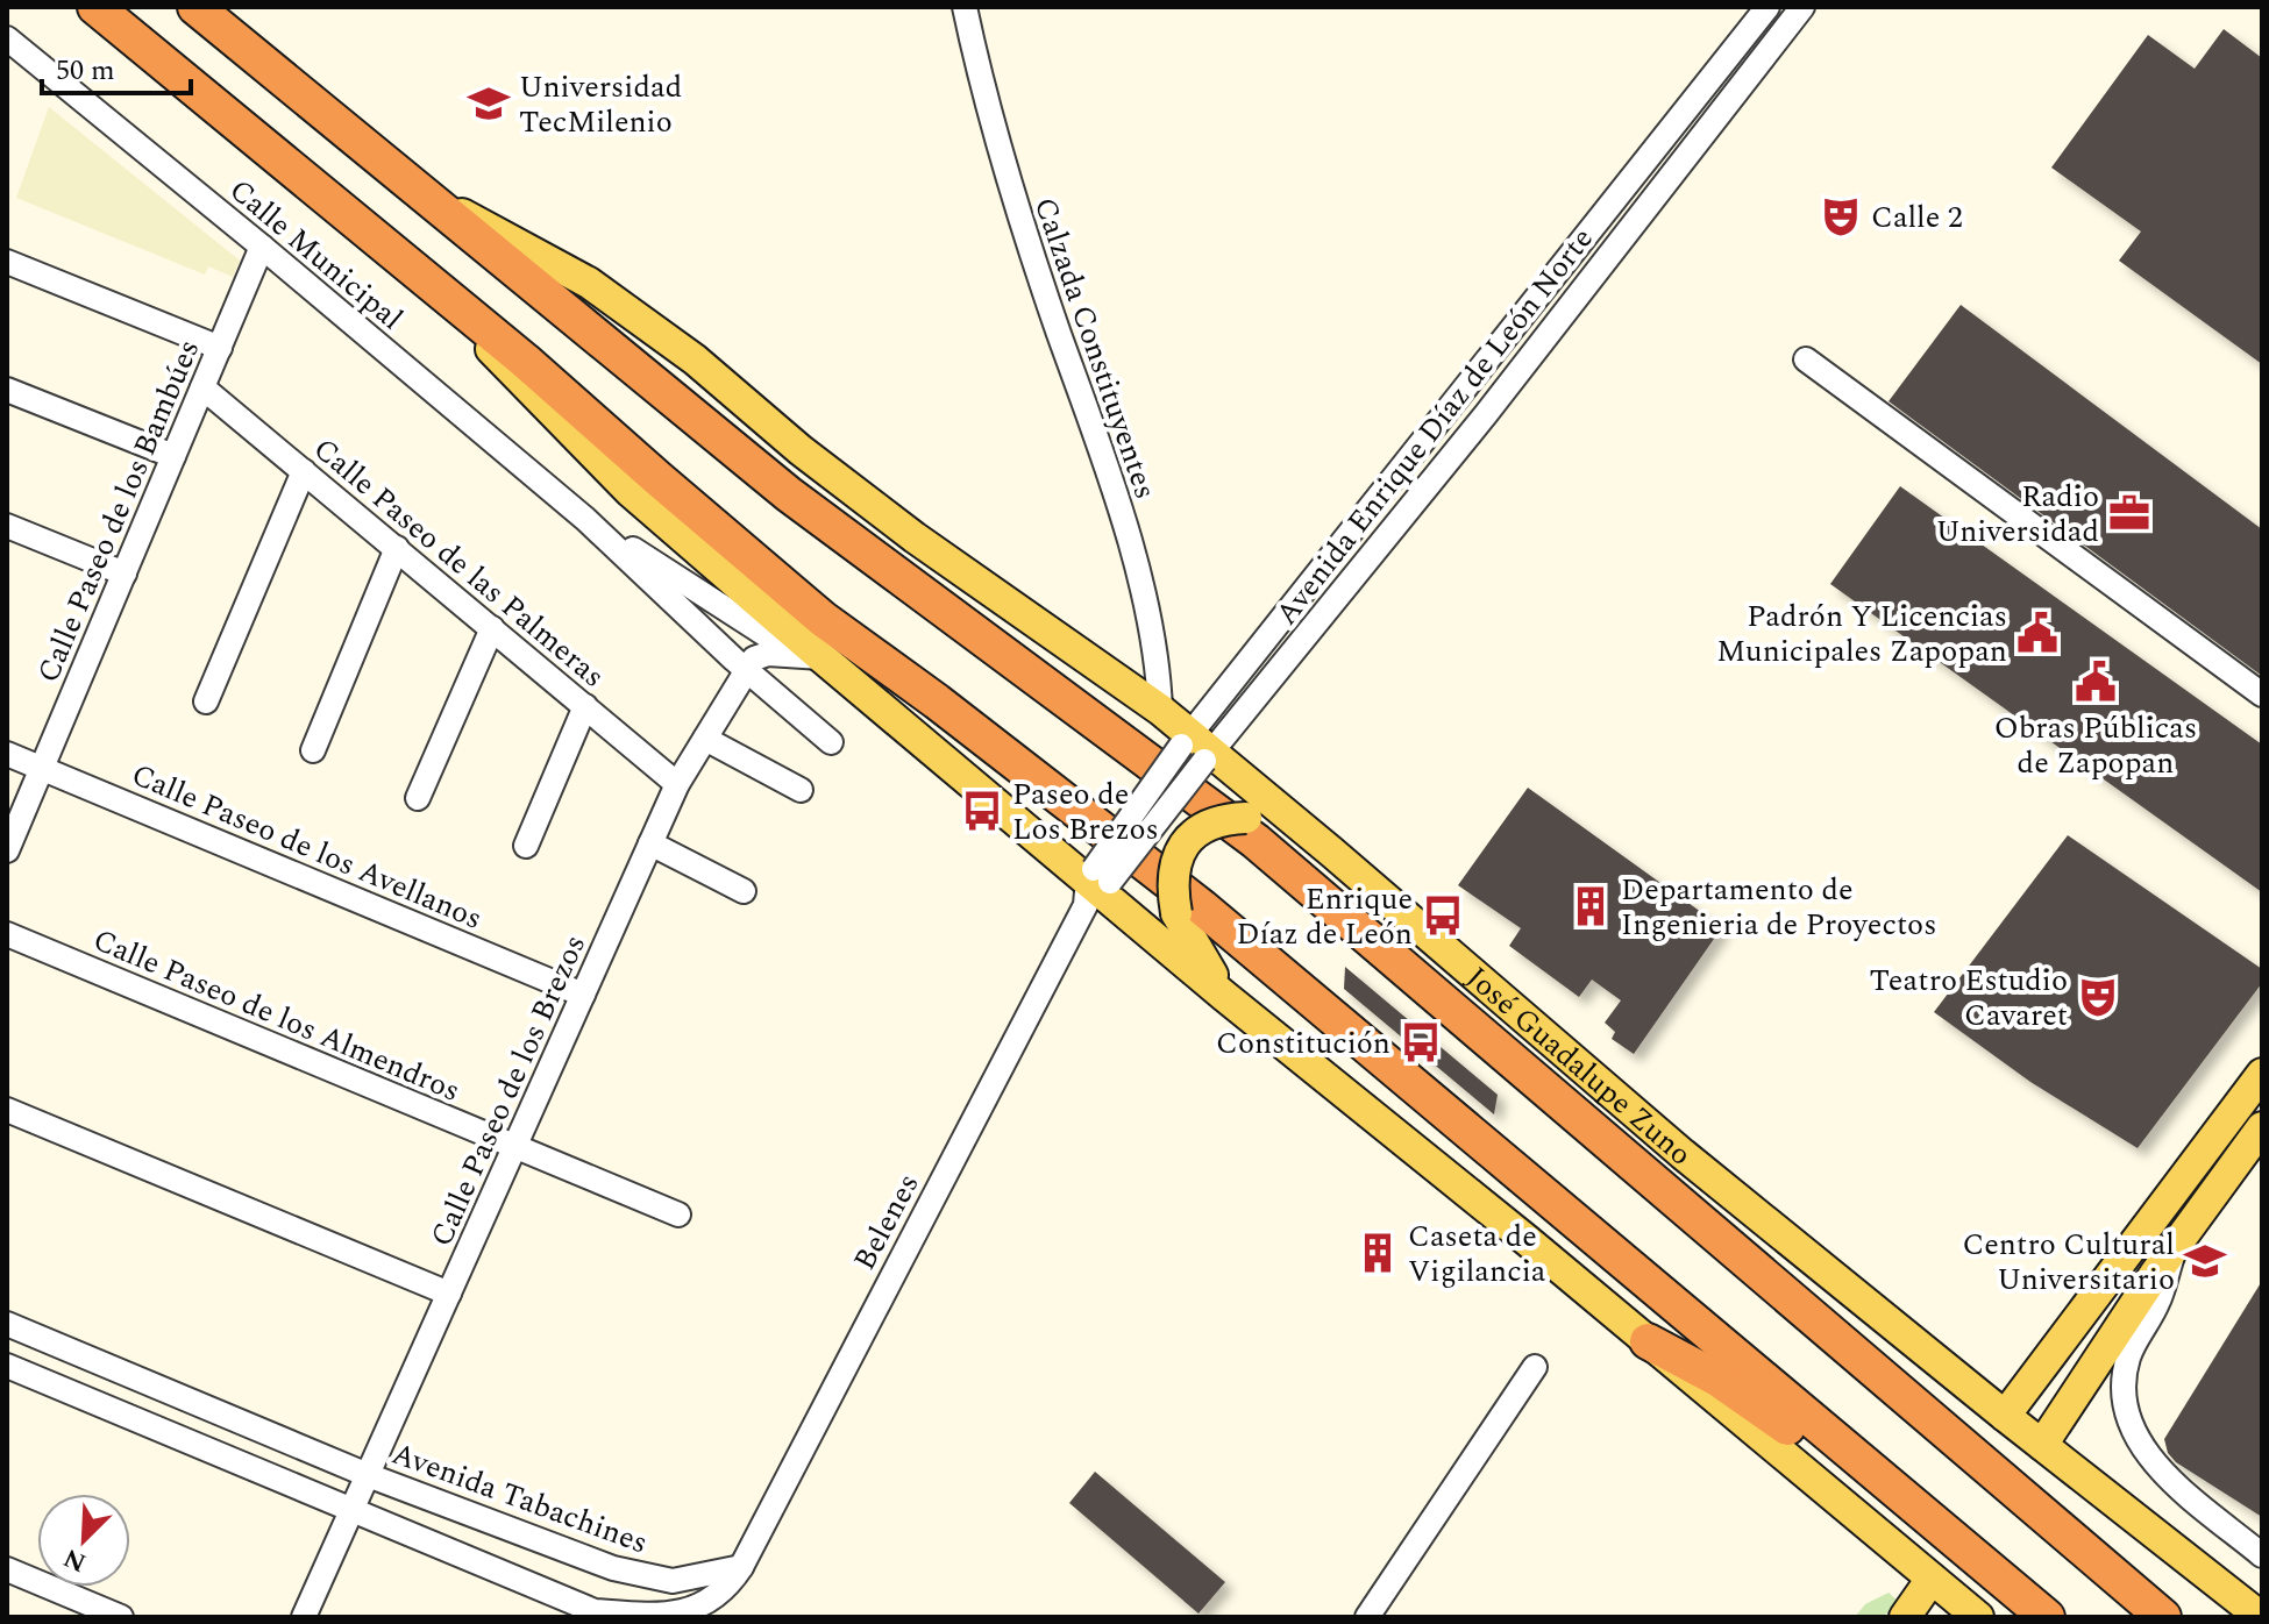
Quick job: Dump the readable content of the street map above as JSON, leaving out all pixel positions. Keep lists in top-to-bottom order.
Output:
{
  "streets": {
    "main road": ["José Guadalupe Zuno"],
    "street": [
      "Calle Municipal",
      "Calzada Constituyentes",
      "Avenida Enrique Díaz de León Norte",
      "Calle Paseo de los Bambúes",
      "Calle Paseo de las Palmeras",
      "Calle Paseo de los Avellanos",
      "Calle Paseo de los Almendros",
      "Calle Paseo de los Brezos",
      "Belenes",
      "Avenida Tabachines"
    ]
  },
  "crossings": [
    ["Calle Municipal", "Calle Paseo de los Bambúes"],
    ["Calle Municipal", "Calle Paseo de los Brezos"],
    ["Calzada Constituyentes", "José Guadalupe Zuno"],
    ["Avenida Enrique Díaz de León Norte", "José Guadalupe Zuno"],
    ["Avenida Enrique Díaz de León Norte", "Belenes"],
    ["Calle Paseo de los Bambúes", "Calle Paseo de las Palmeras"],
    ["Calle Paseo de los Bambúes", "Calle Paseo de los Avellanos"],
    ["Calle Paseo de las Palmeras", "Calle Paseo de los Brezos"],
    ["Calle Paseo de los Avellanos", "Calle Paseo de los Brezos"],
    ["Calle Paseo de los Almendros", "Calle Paseo de los Brezos"],
    ["Calle Paseo de los Brezos", "Avenida Tabachines"],
    ["Belenes", "Avenida Tabachines"]
  ],
  "places": {
    "school or university": ["Universidad TecMilenio", "Centro Cultural Universitario"],
    "theatre": ["Calle 2", "Teatro Estudio Cavaret"],
    "office": ["Radio Universidad"],
    "public building": ["Padrón Y Licencias Municipales Zapopan", "Obras Públicas de Zapopan"],
    "bus stop": ["Paseo de Los Brezos", "Enrique Díaz de León", "Constitución"],
    "building": ["Departamento de Ingenieria de Proyectos", "Caseta de Vigilancia"]
  },
  "scale_bar": "50 m",
  "north": "bottom left"
}
